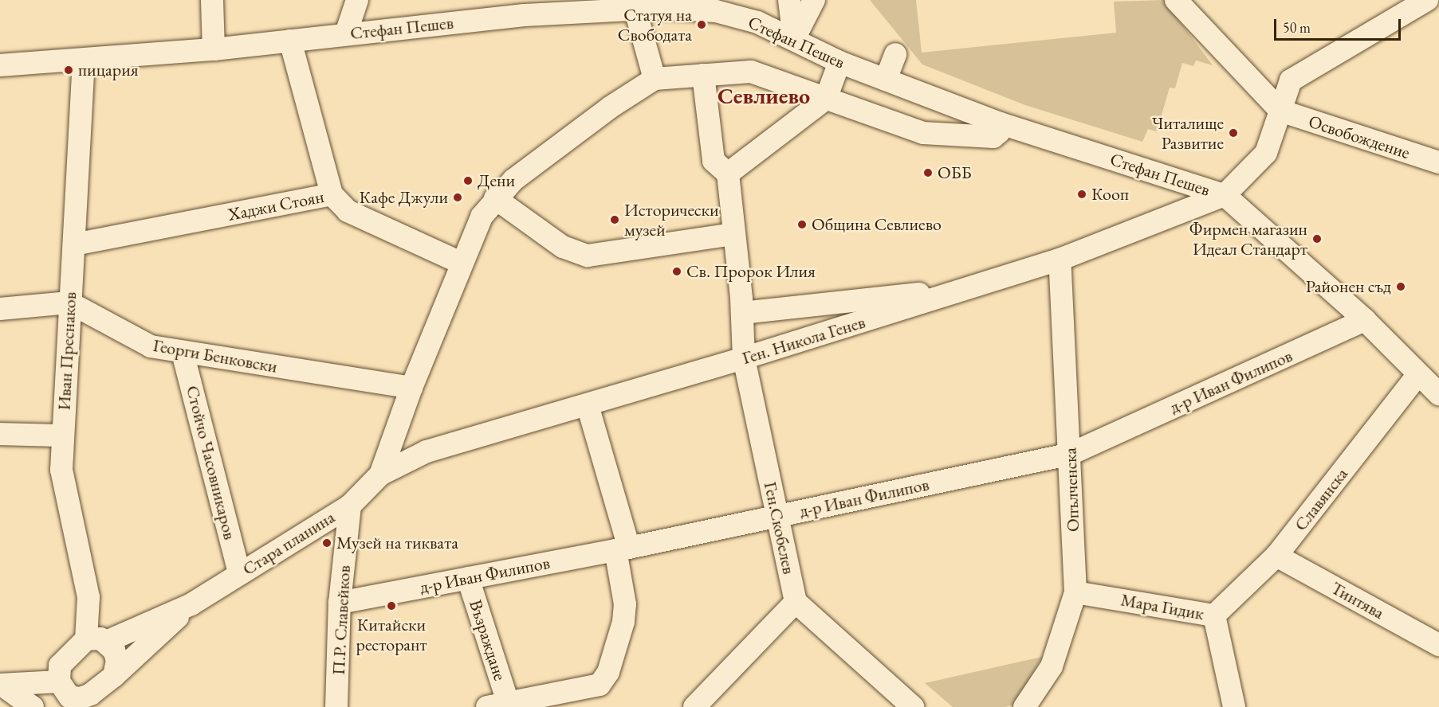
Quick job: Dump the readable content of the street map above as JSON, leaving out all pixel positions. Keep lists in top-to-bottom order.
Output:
{
  "streets": {
    "street": [
      "Стефан Пешев",
      "Освобождение",
      "Хаджи Стоян",
      "Ген. Никола Генев",
      "Иван Преснаков",
      "Георги Бенковски",
      "д-р Иван Филипов",
      "Стойчо Часовникаров",
      "Опълченска",
      "Славянска",
      "Ген.Скобелев",
      "Стара планина",
      "Тинтява",
      "Мара Гидик",
      "П.Р. Славейков",
      "Възраждане"
    ]
  },
  "crossings": [
    ["Стефан Пешев", "Ген. Никола Генев"],
    ["Стефан Пешев", "Иван Преснаков"],
    ["Стефан Пешев", "д-р Иван Филипов"],
    ["Стефан Пешев", "Славянска"],
    ["Хаджи Стоян", "Иван Преснаков"],
    ["Ген. Никола Генев", "Опълченска"],
    ["Ген. Никола Генев", "Ген.Скобелев"],
    ["Ген. Никола Генев", "Стара планина"],
    ["Иван Преснаков", "Георги Бенковски"],
    ["Иван Преснаков", "Стара планина"],
    ["Георги Бенковски", "Стойчо Часовникаров"],
    ["д-р Иван Филипов", "Опълченска"],
    ["д-р Иван Филипов", "Ген.Скобелев"],
    ["д-р Иван Филипов", "П.Р. Славейков"],
    ["д-р Иван Филипов", "Възраждане"],
    ["Стойчо Часовникаров", "Стара планина"],
    ["Опълченска", "Мара Гидик"],
    ["Славянска", "Тинтява"],
    ["Славянска", "Мара Гидик"],
    ["Стара планина", "П.Р. Славейков"]
  ],
  "districts": ["Севлиево"],
  "places": [
    "Статуя на Свободата",
    "пицария",
    "Читалище Развитие",
    "ОББ",
    "Дени",
    "Кооп",
    "Кафе Джули",
    "Исторически музей",
    "Община Севлиево",
    "Фирмен магазин Идеал Стандарт",
    "Св. Пророк Илия",
    "Районен съд",
    "Музей на тиквата",
    "Китайски ресторант"
  ],
  "scale_bar": "50 m"
}
